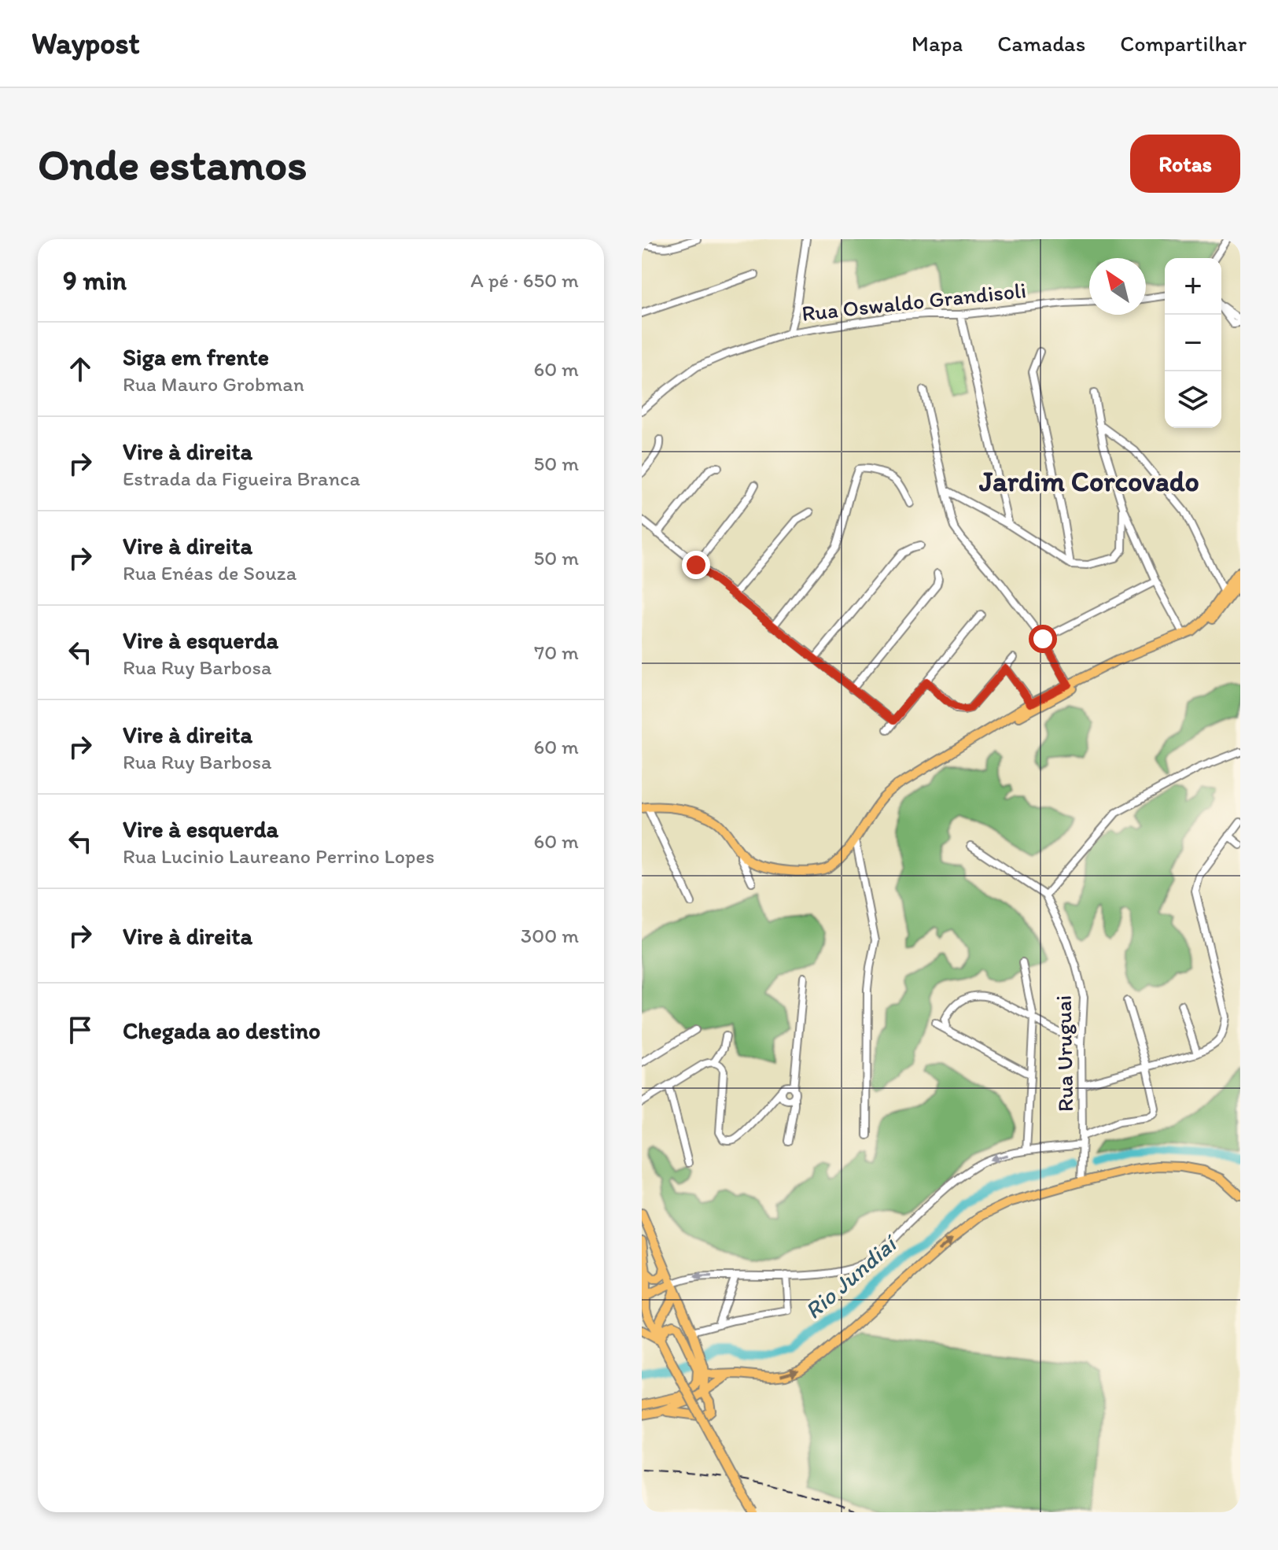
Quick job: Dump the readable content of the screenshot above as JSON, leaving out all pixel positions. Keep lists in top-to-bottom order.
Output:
{
  "streets": {
    "street": ["Rua Oswaldo Grandisoli", "Rua Uruguai"]
  },
  "districts": ["Jardim Corcovado"],
  "water": ["Rio Jundiaí"],
  "north": "top left",
  "page": {
    "header": "Waypost",
    "nav": ["Mapa", "Camadas", "Compartilhar"],
    "buttons": "Rotas",
    "title": "Onde estamos",
    "heading": ["9 min", "A pé · 650 m"],
    "map_buttons": ["+", "−"],
    "list": [
      ["Siga em frente", "Rua Mauro Grobman", "60 m"],
      ["Vire à direita", "Estrada da Figueira Branca", "50 m"],
      ["Vire à direita", "Rua Enéas de Souza", "50 m"],
      ["Vire à esquerda", "Rua Ruy Barbosa", "70 m"],
      ["Vire à direita", "Rua Ruy Barbosa", "60 m"],
      ["Vire à esquerda", "Rua Lucinio Laureano Perrino Lopes", "60 m"],
      ["Vire à direita", "300 m"],
      "Chegada ao destino"
    ]
  }
}
